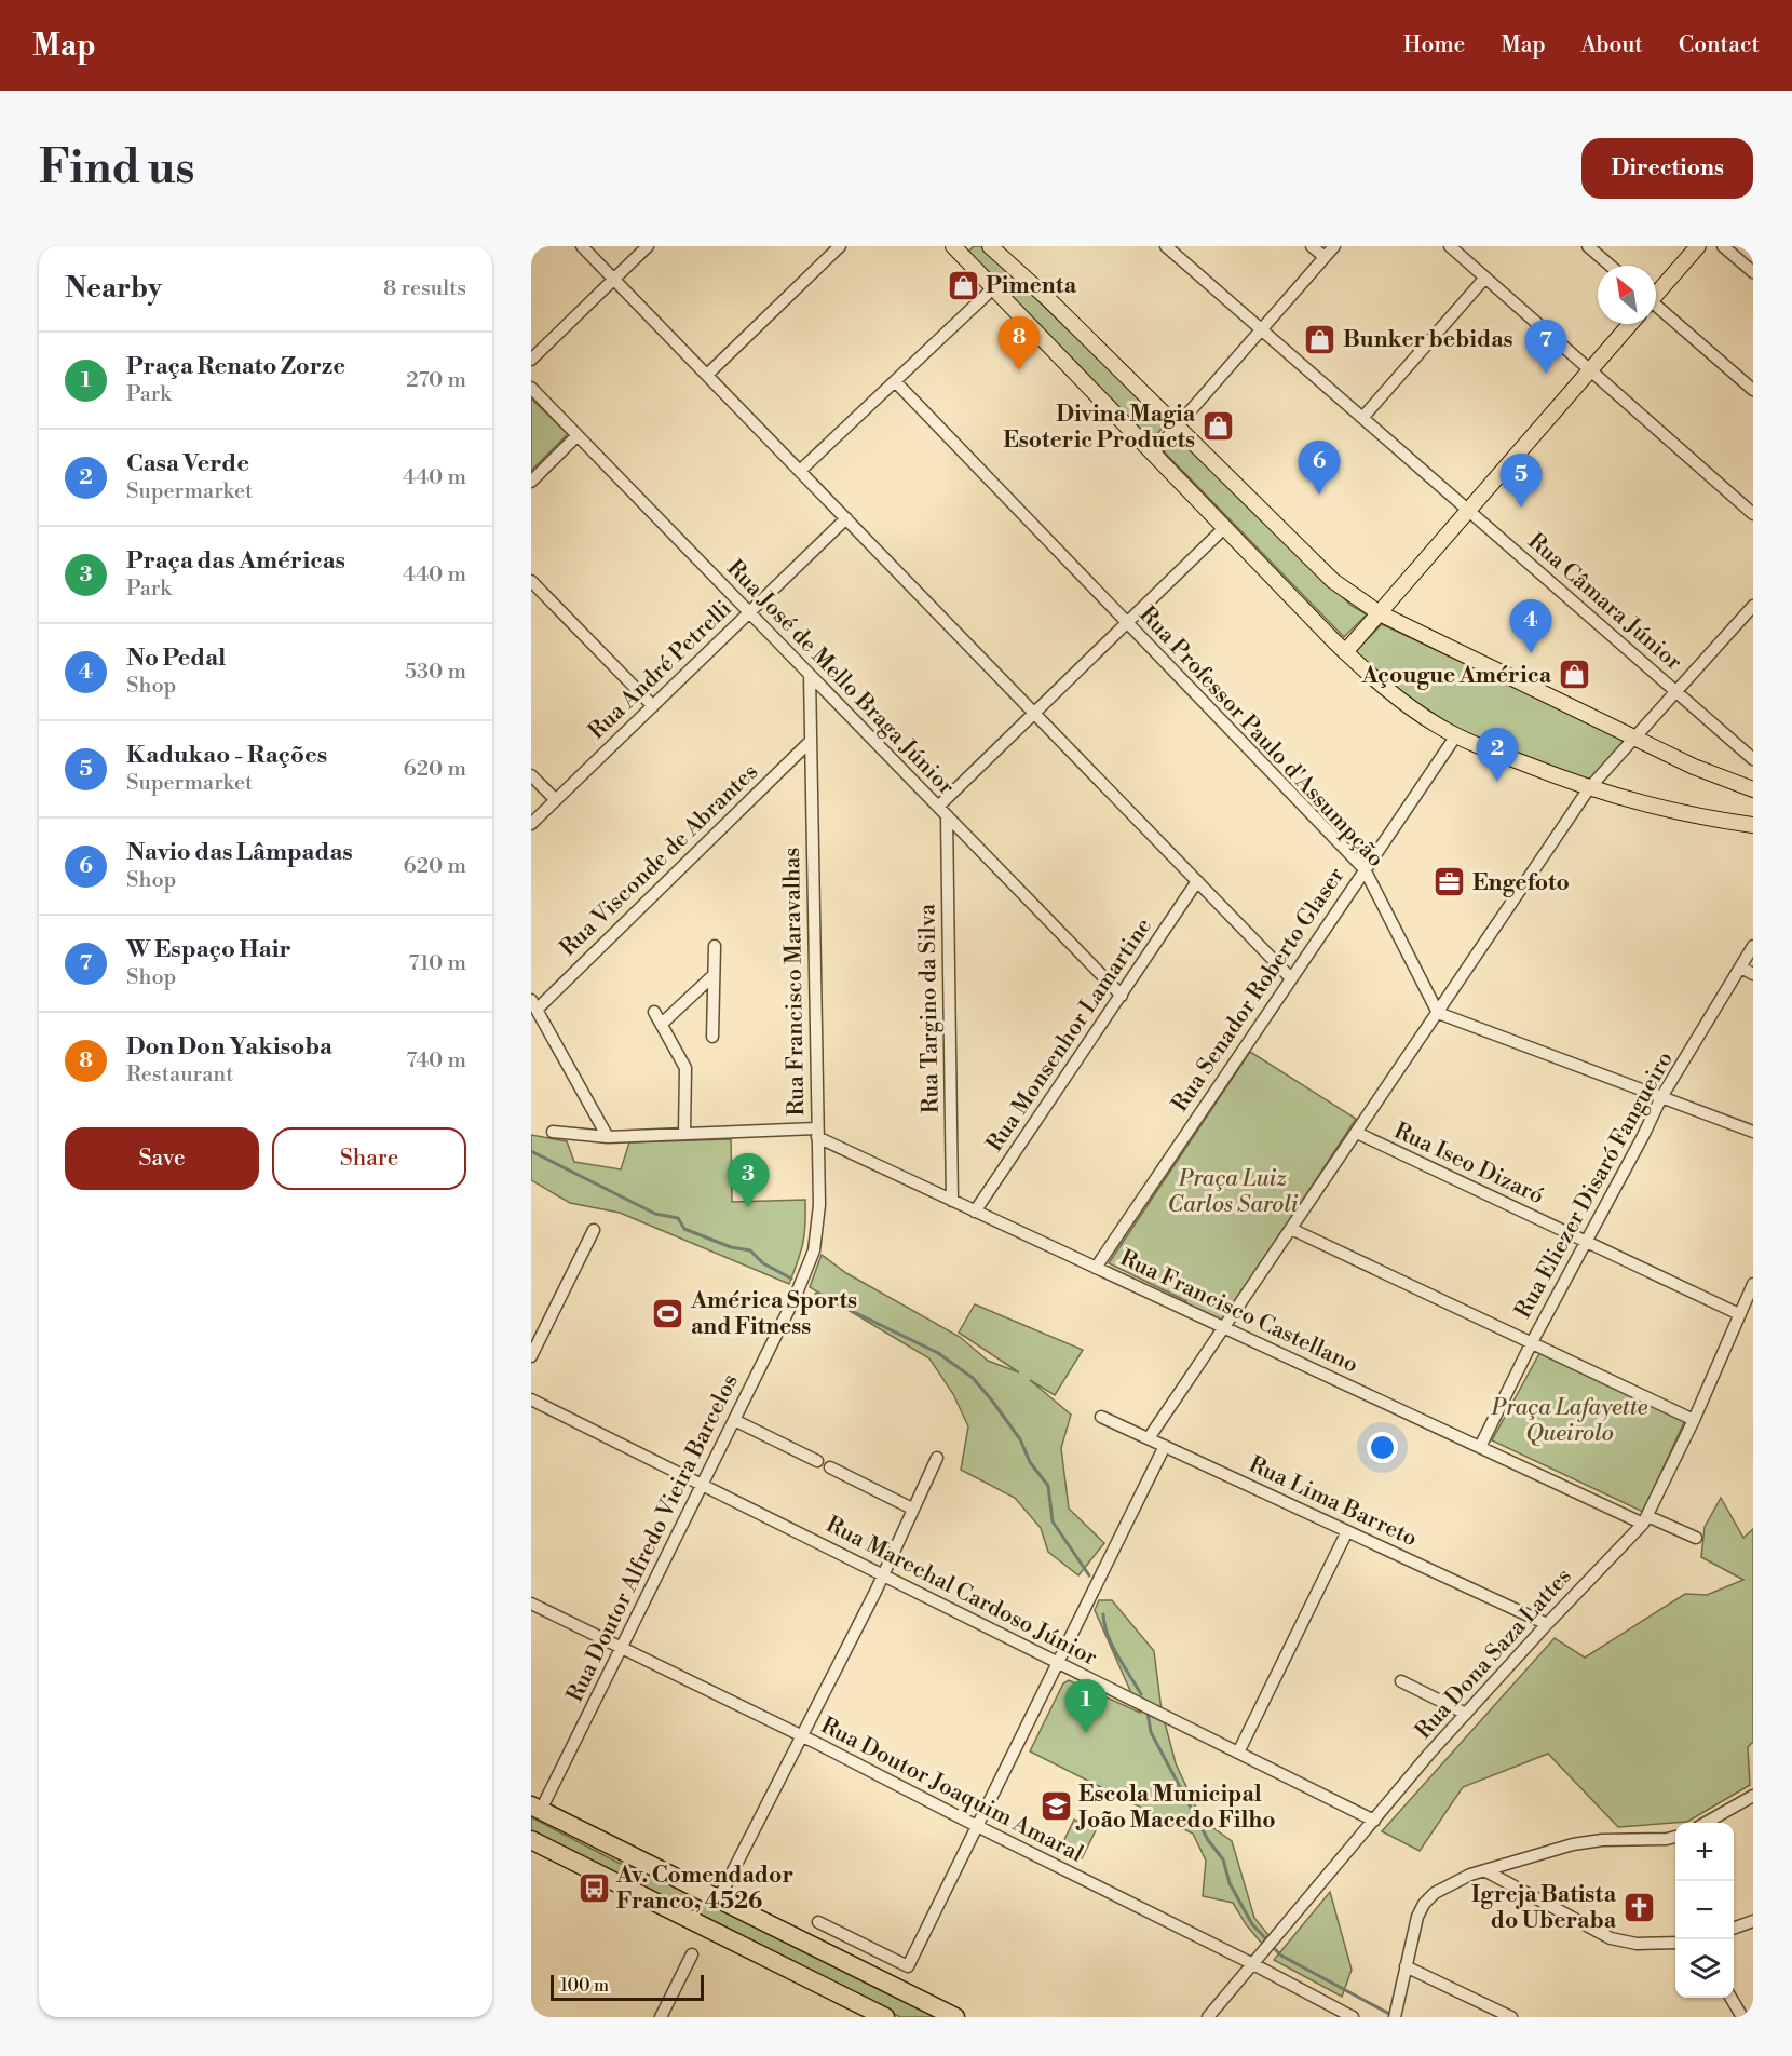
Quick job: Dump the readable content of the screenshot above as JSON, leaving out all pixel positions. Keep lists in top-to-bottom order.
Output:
{
  "streets": {
    "street": [
      "Rua Câmara Júnior",
      "Rua André Petrelli",
      "Rua José de Mello Braga Júnior",
      "Rua Professor Paulo d'Assumpção",
      "Rua Visconde de Abrantes",
      "Rua Francisco Maravalhas",
      "Rua Senador Roberto Glaser",
      "Rua Targino da Silva",
      "Rua Monsenhor Lamartine",
      "Rua Iseo Dizaró",
      "Rua Eliezer Disaró Fangueiro",
      "Rua Francisco Castellano",
      "Rua Lima Barreto",
      "Rua Doutor Alfredo Vieira Barcelos",
      "Rua Marechal Cardoso Júnior",
      "Rua Dona Saza Lattes",
      "Rua Doutor Joaquim Amaral"
    ]
  },
  "crossings": [
    ["Rua André Petrelli", "Rua José de Mello Braga Júnior"],
    ["Rua José de Mello Braga Júnior", "Rua Francisco Maravalhas"],
    ["Rua José de Mello Braga Júnior", "Rua Targino da Silva"],
    ["Rua José de Mello Braga Júnior", "Rua Monsenhor Lamartine"],
    ["Rua Professor Paulo d'Assumpção", "Rua Senador Roberto Glaser"],
    ["Rua Visconde de Abrantes", "Rua Francisco Maravalhas"],
    ["Rua Francisco Maravalhas", "Rua Francisco Castellano"],
    ["Rua Francisco Maravalhas", "Rua Doutor Alfredo Vieira Barcelos"],
    ["Rua Senador Roberto Glaser", "Rua Francisco Castellano"],
    ["Rua Targino da Silva", "Rua Francisco Castellano"],
    ["Rua Monsenhor Lamartine", "Rua Francisco Castellano"],
    ["Rua Iseo Dizaró", "Rua Eliezer Disaró Fangueiro"],
    ["Rua Iseo Dizaró", "Rua Dona Saza Lattes"],
    ["Rua Eliezer Disaró Fangueiro", "Rua Francisco Castellano"],
    ["Rua Francisco Castellano", "Rua Dona Saza Lattes"],
    ["Rua Lima Barreto", "Rua Dona Saza Lattes"],
    ["Rua Doutor Alfredo Vieira Barcelos", "Rua Marechal Cardoso Júnior"],
    ["Rua Doutor Alfredo Vieira Barcelos", "Rua Doutor Joaquim Amaral"],
    ["Rua Marechal Cardoso Júnior", "Rua Dona Saza Lattes"],
    ["Rua Dona Saza Lattes", "Rua Doutor Joaquim Amaral"]
  ],
  "parks": ["Praça Luiz Carlos Saroli", "Praça Lafayette Queirolo"],
  "places": {
    "shop": [
      "Pimenta",
      "Bunker bebidas",
      "Divina Magia Esoteric Products",
      "Açougue América"
    ],
    "office": ["Engefoto"],
    "sports": ["América Sports and Fitness"],
    "school or university": ["Escola Municipal João Macedo Filho"],
    "bus stop": ["Av. Comendador Franco, 4526"],
    "church": ["Igreja Batista do Uberaba"]
  },
  "scale_bar": "100 m",
  "north": "top left",
  "page": {
    "header": "Map",
    "nav": [
      "Home",
      "Map",
      "About",
      "Contact"
    ],
    "buttons": [
      "Directions",
      ["Save", "Share"]
    ],
    "title": "Find us",
    "heading": ["Nearby", "8 results"],
    "pins": [
      "8",
      "7",
      "6",
      "5",
      "4",
      "2",
      "3",
      "1"
    ],
    "list": [
      {
        "mark": "1",
        "name": "Praça Renato Zorze",
        "note": "Park",
        "value": "270 m"
      },
      {
        "mark": "2",
        "name": "Casa Verde",
        "note": "Supermarket",
        "value": "440 m"
      },
      {
        "mark": "3",
        "name": "Praça das Américas",
        "note": "Park",
        "value": "440 m"
      },
      {
        "mark": "4",
        "name": "No Pedal",
        "note": "Shop",
        "value": "530 m"
      },
      {
        "mark": "5",
        "name": "Kadukao - Rações",
        "note": "Supermarket",
        "value": "620 m"
      },
      {
        "mark": "6",
        "name": "Navio das Lâmpadas",
        "note": "Shop",
        "value": "620 m"
      },
      {
        "mark": "7",
        "name": "W Espaço Hair",
        "note": "Shop",
        "value": "710 m"
      },
      {
        "mark": "8",
        "name": "Don Don Yakisoba",
        "note": "Restaurant",
        "value": "740 m"
      }
    ],
    "map_buttons": ["+", "−"],
    "scale": "100 m"
  }
}
